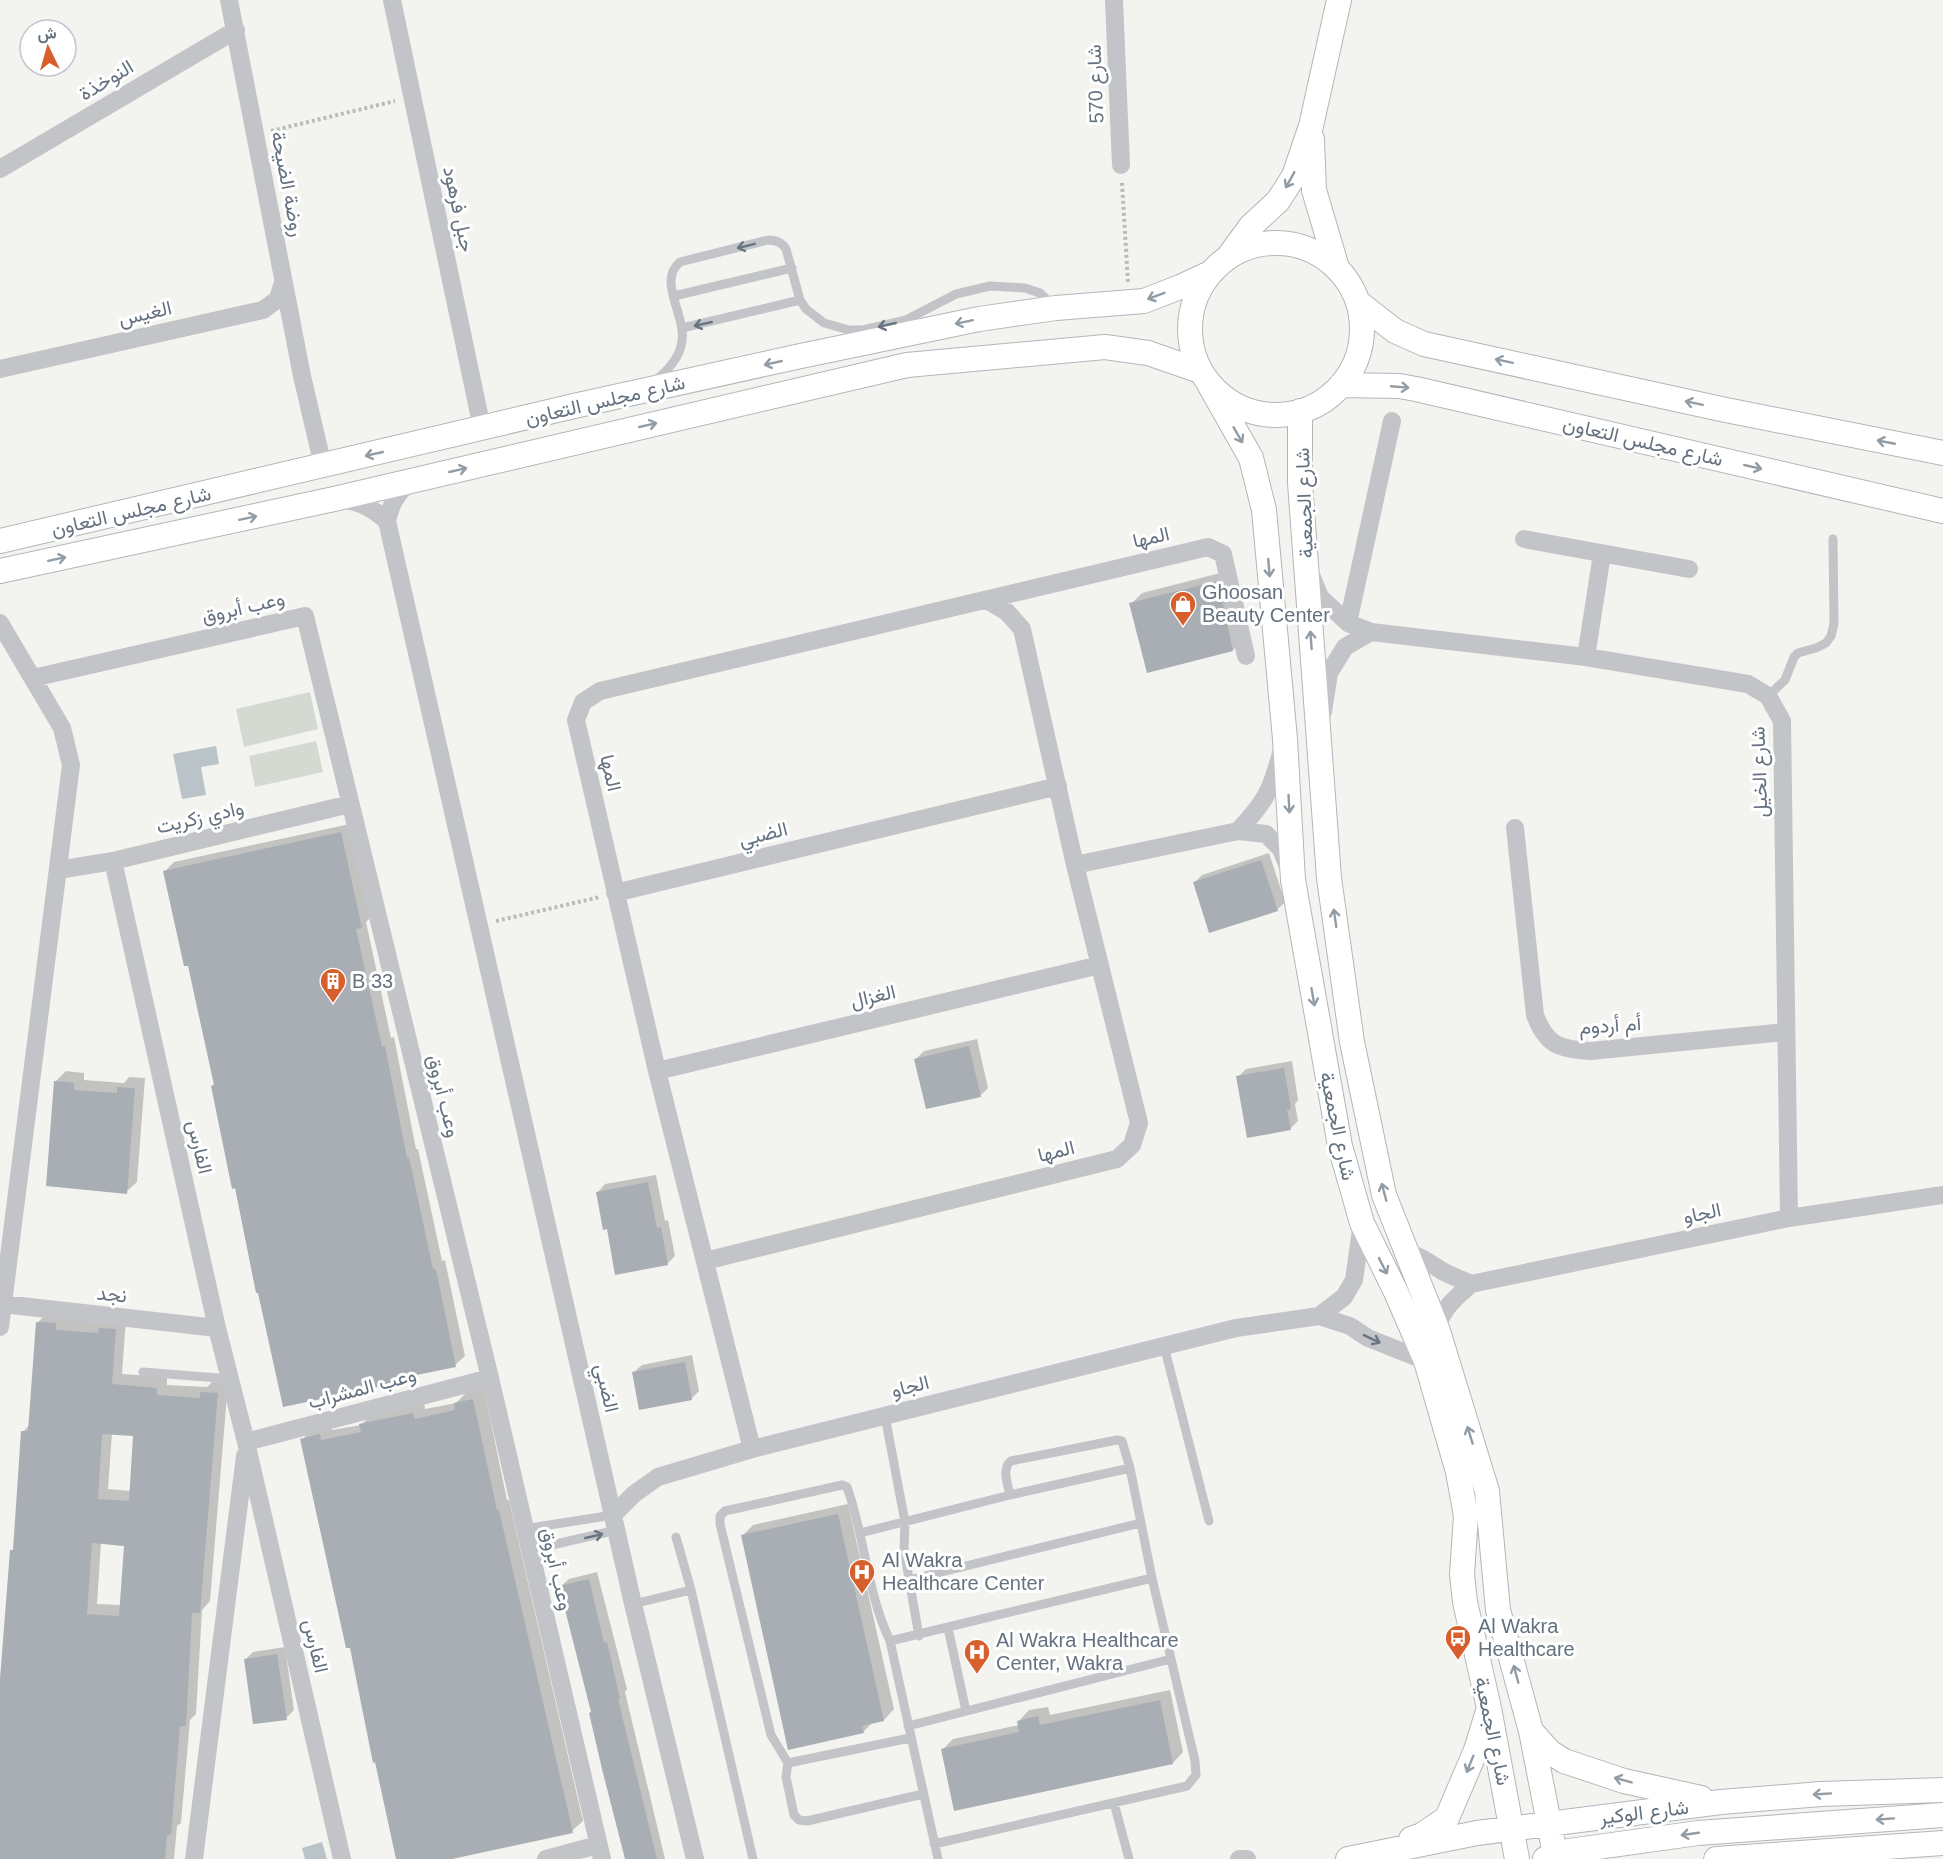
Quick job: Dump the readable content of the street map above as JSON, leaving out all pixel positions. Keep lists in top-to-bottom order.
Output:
{
  "streets": {
    "main road": ["شارع مجلس التعاون", "شارع الجمعية", "شارع الوكير"],
    "street": [
      "النوخذة",
      "شارع 570",
      "روضة الضيحة",
      "جبل فرهود",
      "الغيس",
      "المها",
      "وعب أبروق",
      "شارع الخيل",
      "وادي زكريت",
      "الضبي",
      "الغزال",
      "أم أردوم",
      "الفارس",
      "الجاو",
      "نجد",
      "وعب المشراب"
    ]
  },
  "crossings": [
    ["النوخذة", "روضة الضيحة"],
    ["روضة الضيحة", "الغيس"],
    ["روضة الضيحة", "شارع مجلس التعاون"],
    ["جبل فرهود", "شارع مجلس التعاون"],
    ["شارع مجلس التعاون", "شارع الجمعية"],
    ["شارع الجمعية", "الجاو"],
    ["شارع الجمعية", "شارع الوكير"],
    ["المها", "الضبي"],
    ["المها", "الغزال"],
    ["المها", "الجاو"],
    ["وعب أبروق", "وادي زكريت"],
    ["وعب أبروق", "وعب المشراب"],
    ["شارع الخيل", "أم أردوم"],
    ["شارع الخيل", "الجاو"],
    ["وادي زكريت", "الفارس"],
    ["الضبي", "الجاو"],
    ["الفارس", "نجد"],
    ["الفارس", "وعب المشراب"]
  ],
  "places": {
    "shop": ["Ghoosan Beauty Center"],
    "building": ["B 33"],
    "hospital": ["Al Wakra Healthcare Center", "Al Wakra Healthcare Center, Wakra"],
    "bus stop": ["Al Wakra Healthcare"]
  },
  "north": "top"
}
